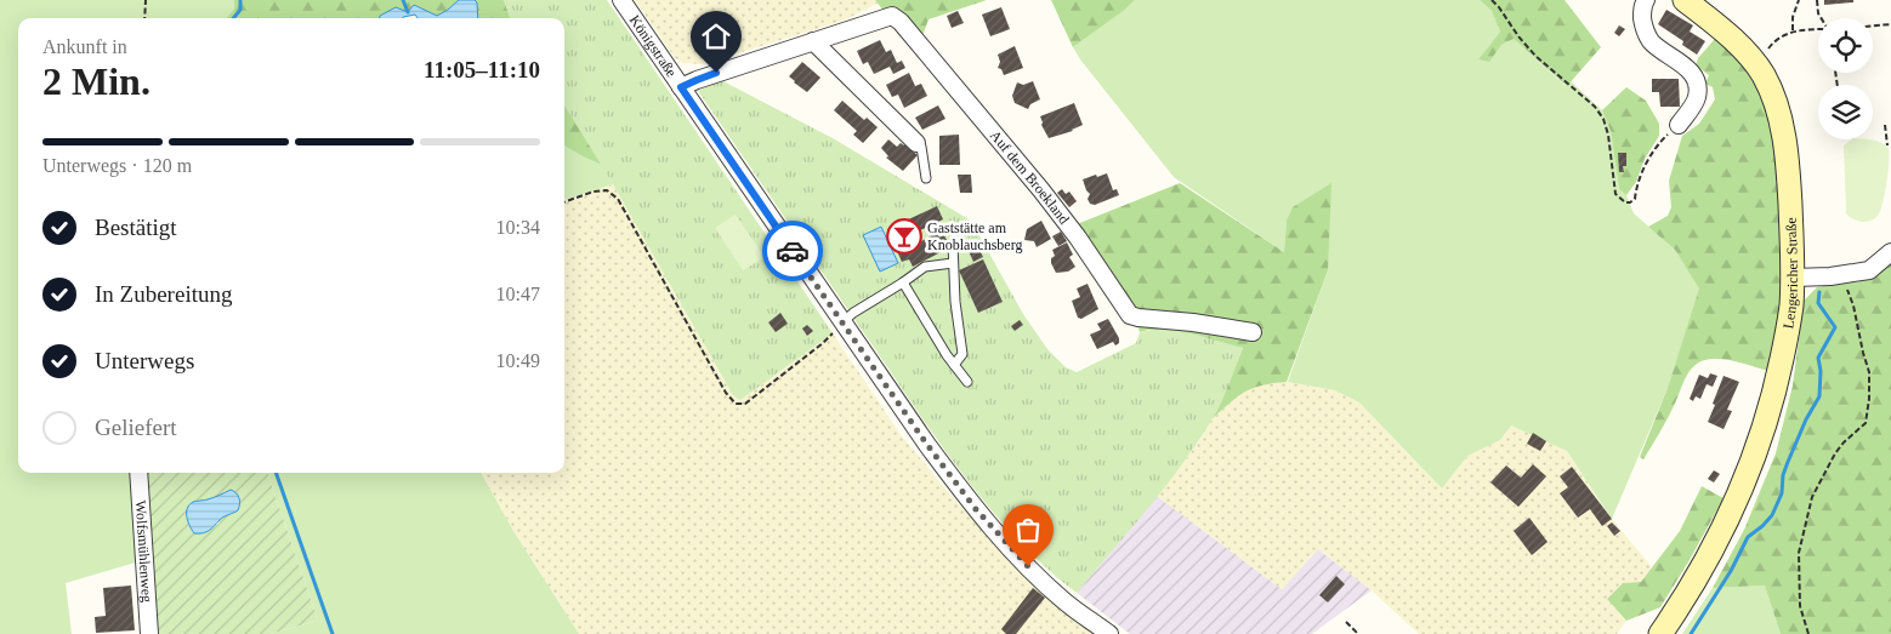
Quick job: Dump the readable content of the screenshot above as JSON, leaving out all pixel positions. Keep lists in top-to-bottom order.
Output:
{
  "streets": {
    "main road": ["Lengericher Straße"],
    "street": ["Königstraße", "Auf dem Broekland", "Wolfsmühlenweg"]
  },
  "crossings": [
    ["Königstraße", "Auf dem Broekland"]
  ],
  "places": {
    "bar": ["Gaststätte am Knoblauchsberg"]
  },
  "page": {
    "heading": ["2 Min.", "Ankunft in", "11:05–11:10"],
    "bar": "Unterwegs · 120 m",
    "list": [
      ["Bestätigt", "10:34"],
      ["In Zubereitung", "10:47"],
      ["Unterwegs", "10:49"],
      "Geliefert"
    ]
  }
}
